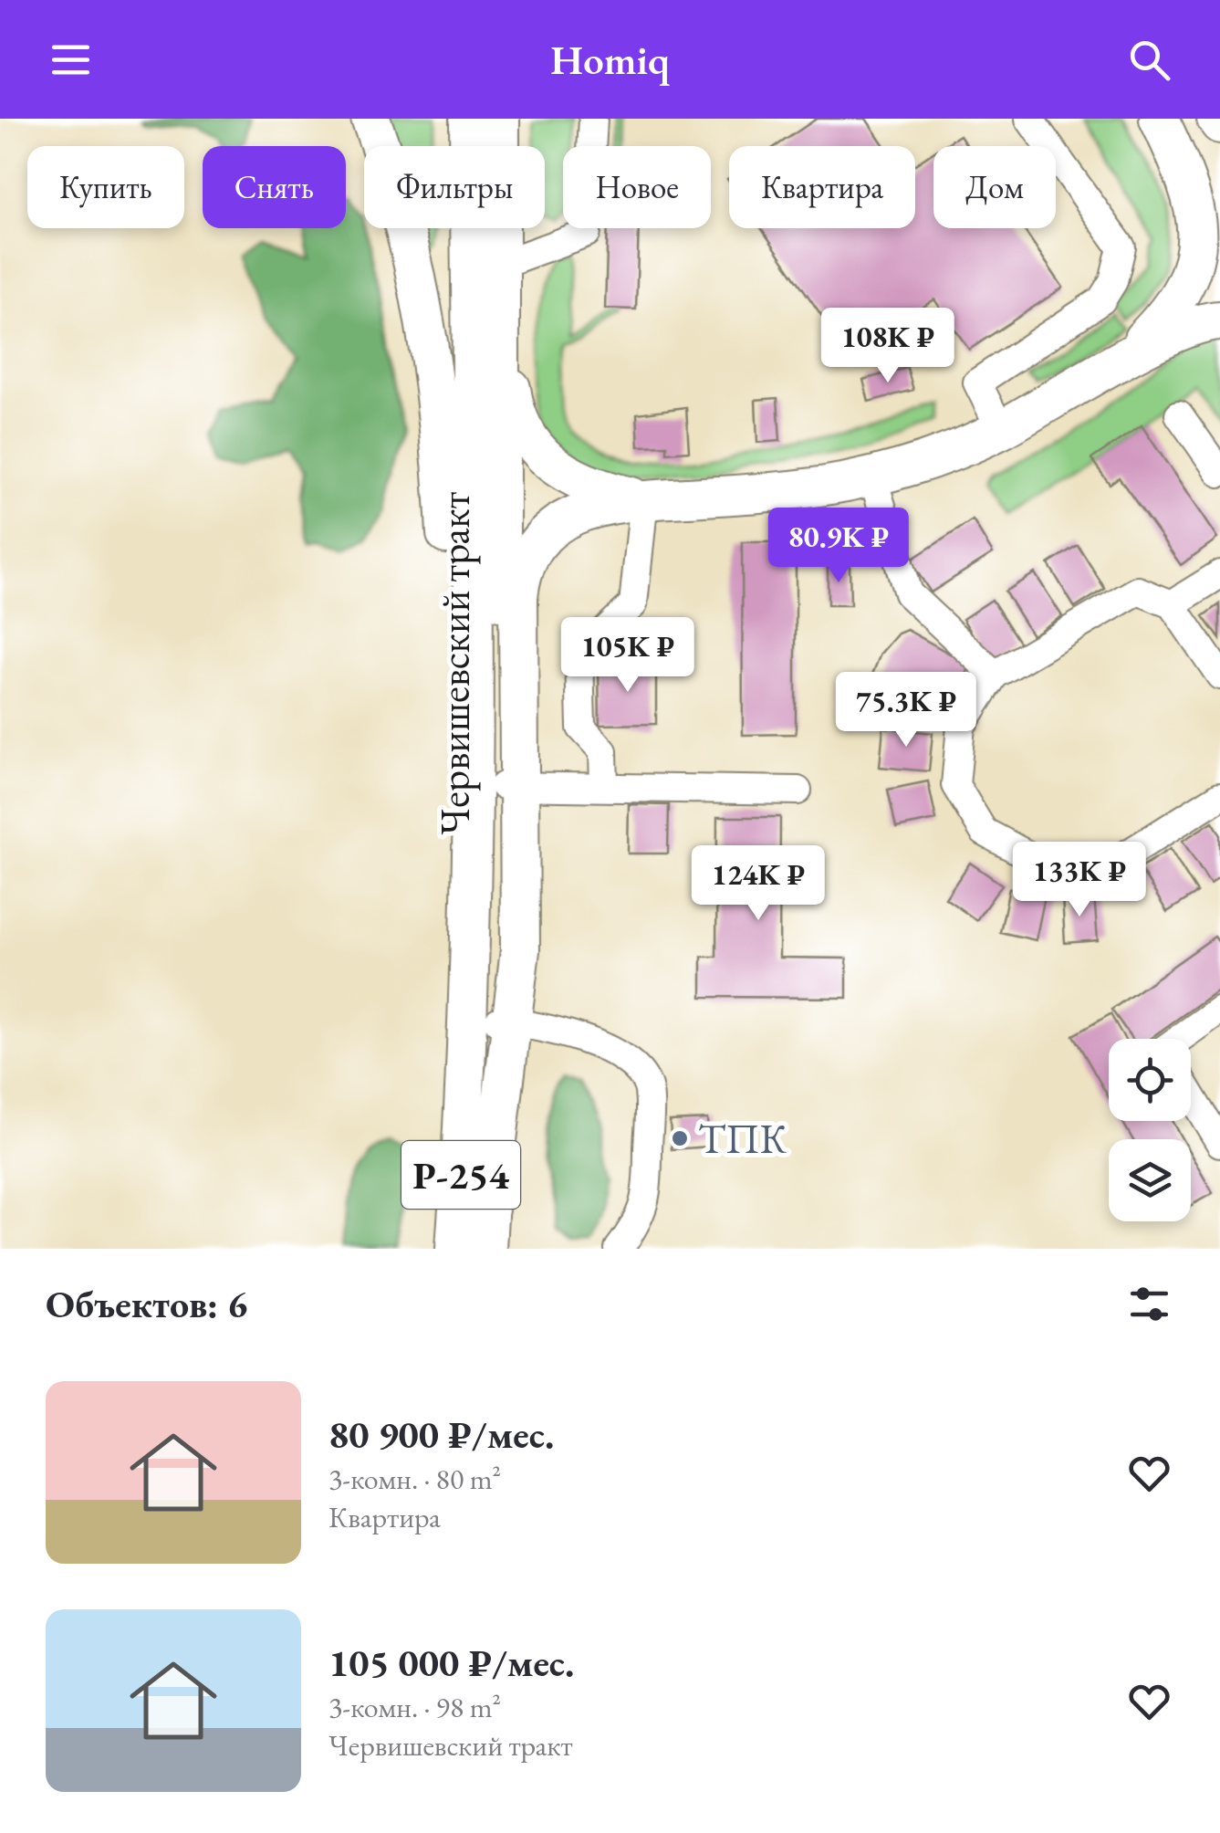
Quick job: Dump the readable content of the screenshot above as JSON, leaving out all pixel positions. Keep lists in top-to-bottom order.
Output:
{
  "streets": {
    "highway": ["Червишевский тракт", "Р-254"]
  },
  "crossings": [
    ["Червишевский тракт", "Р-254"]
  ],
  "places": ["ТПК"],
  "page": {
    "header": "Homiq",
    "chip": [
      "Купить",
      "Снять",
      "Фильтры",
      "Новое",
      "Квартира",
      "Дом"
    ],
    "price": [
      "108K ₽",
      "80.9K ₽",
      "105K ₽",
      "75.3K ₽",
      "133K ₽",
      "124K ₽"
    ],
    "heading": "Объектов: 6",
    "list": [
      {
        "name": "80 900 ₽/мес.",
        "note": "3-комн. · 80 m² · Квартира"
      },
      {
        "name": "105 000 ₽/мес.",
        "note": "3-комн. · 98 m² · Червишевский тракт"
      }
    ]
  }
}
